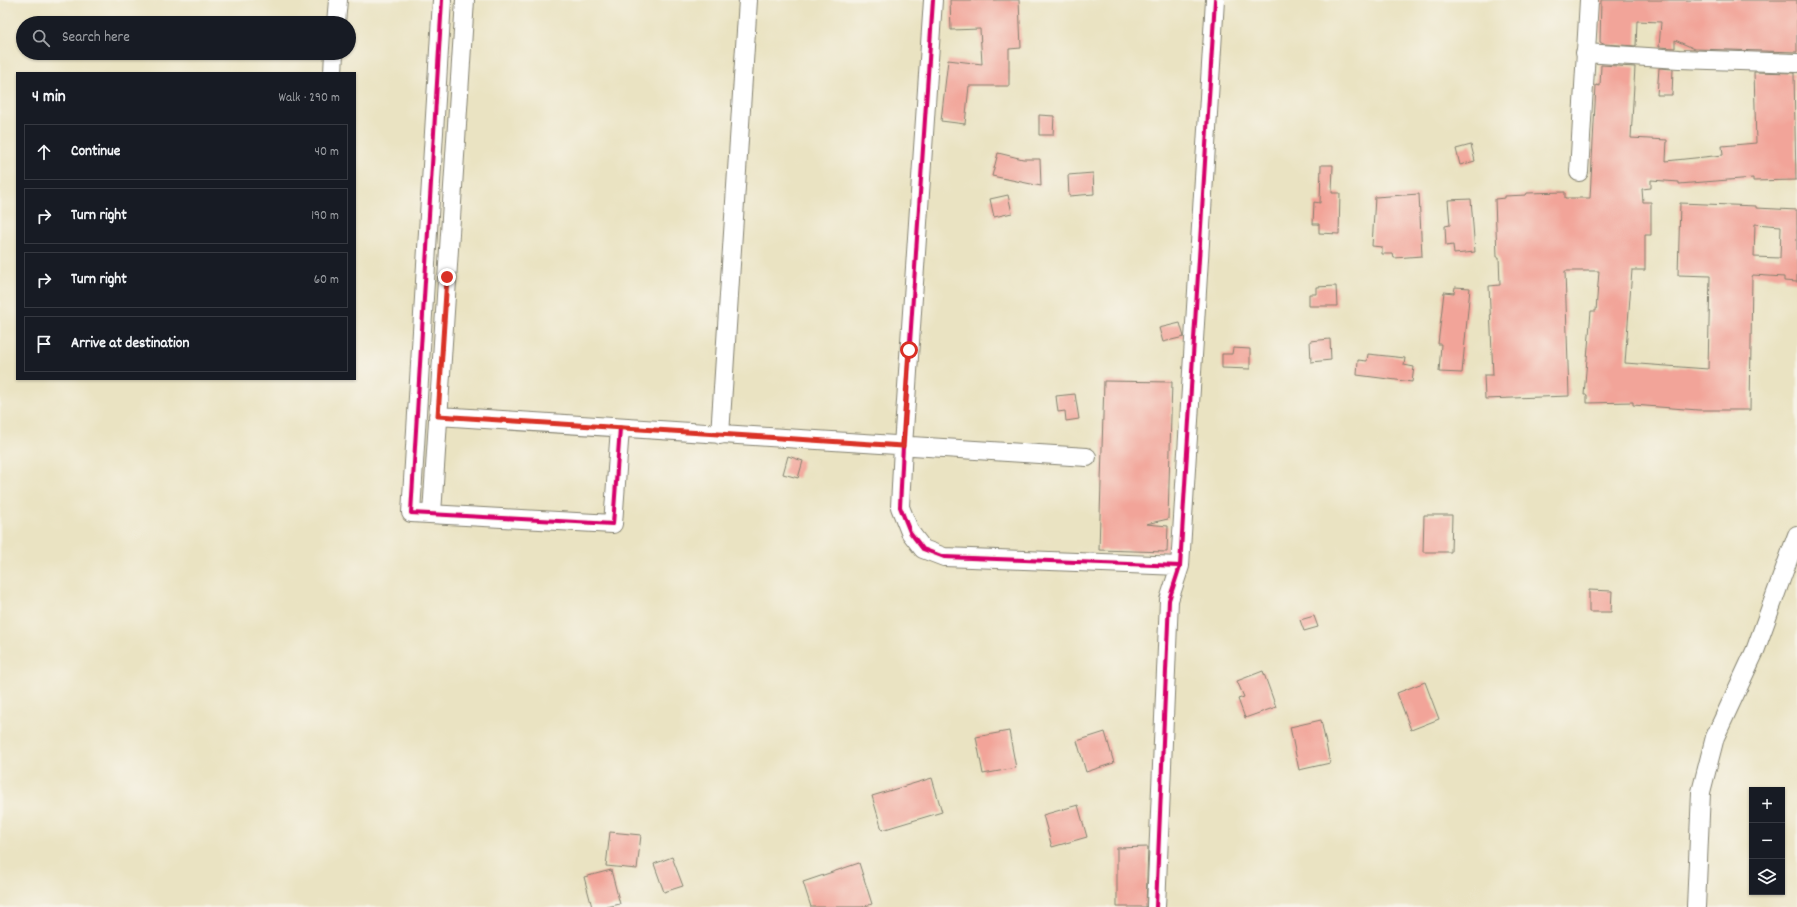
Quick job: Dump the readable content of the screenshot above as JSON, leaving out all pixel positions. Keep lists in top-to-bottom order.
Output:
{
  "page": {
    "search": "Search here",
    "heading": ["4 min", "Walk · 290 m"],
    "list": [
      ["Continue", "40 m"],
      ["Turn right", "190 m"],
      ["Turn right", "60 m"],
      "Arrive at destination"
    ],
    "map_buttons": ["+", "−"]
  }
}
